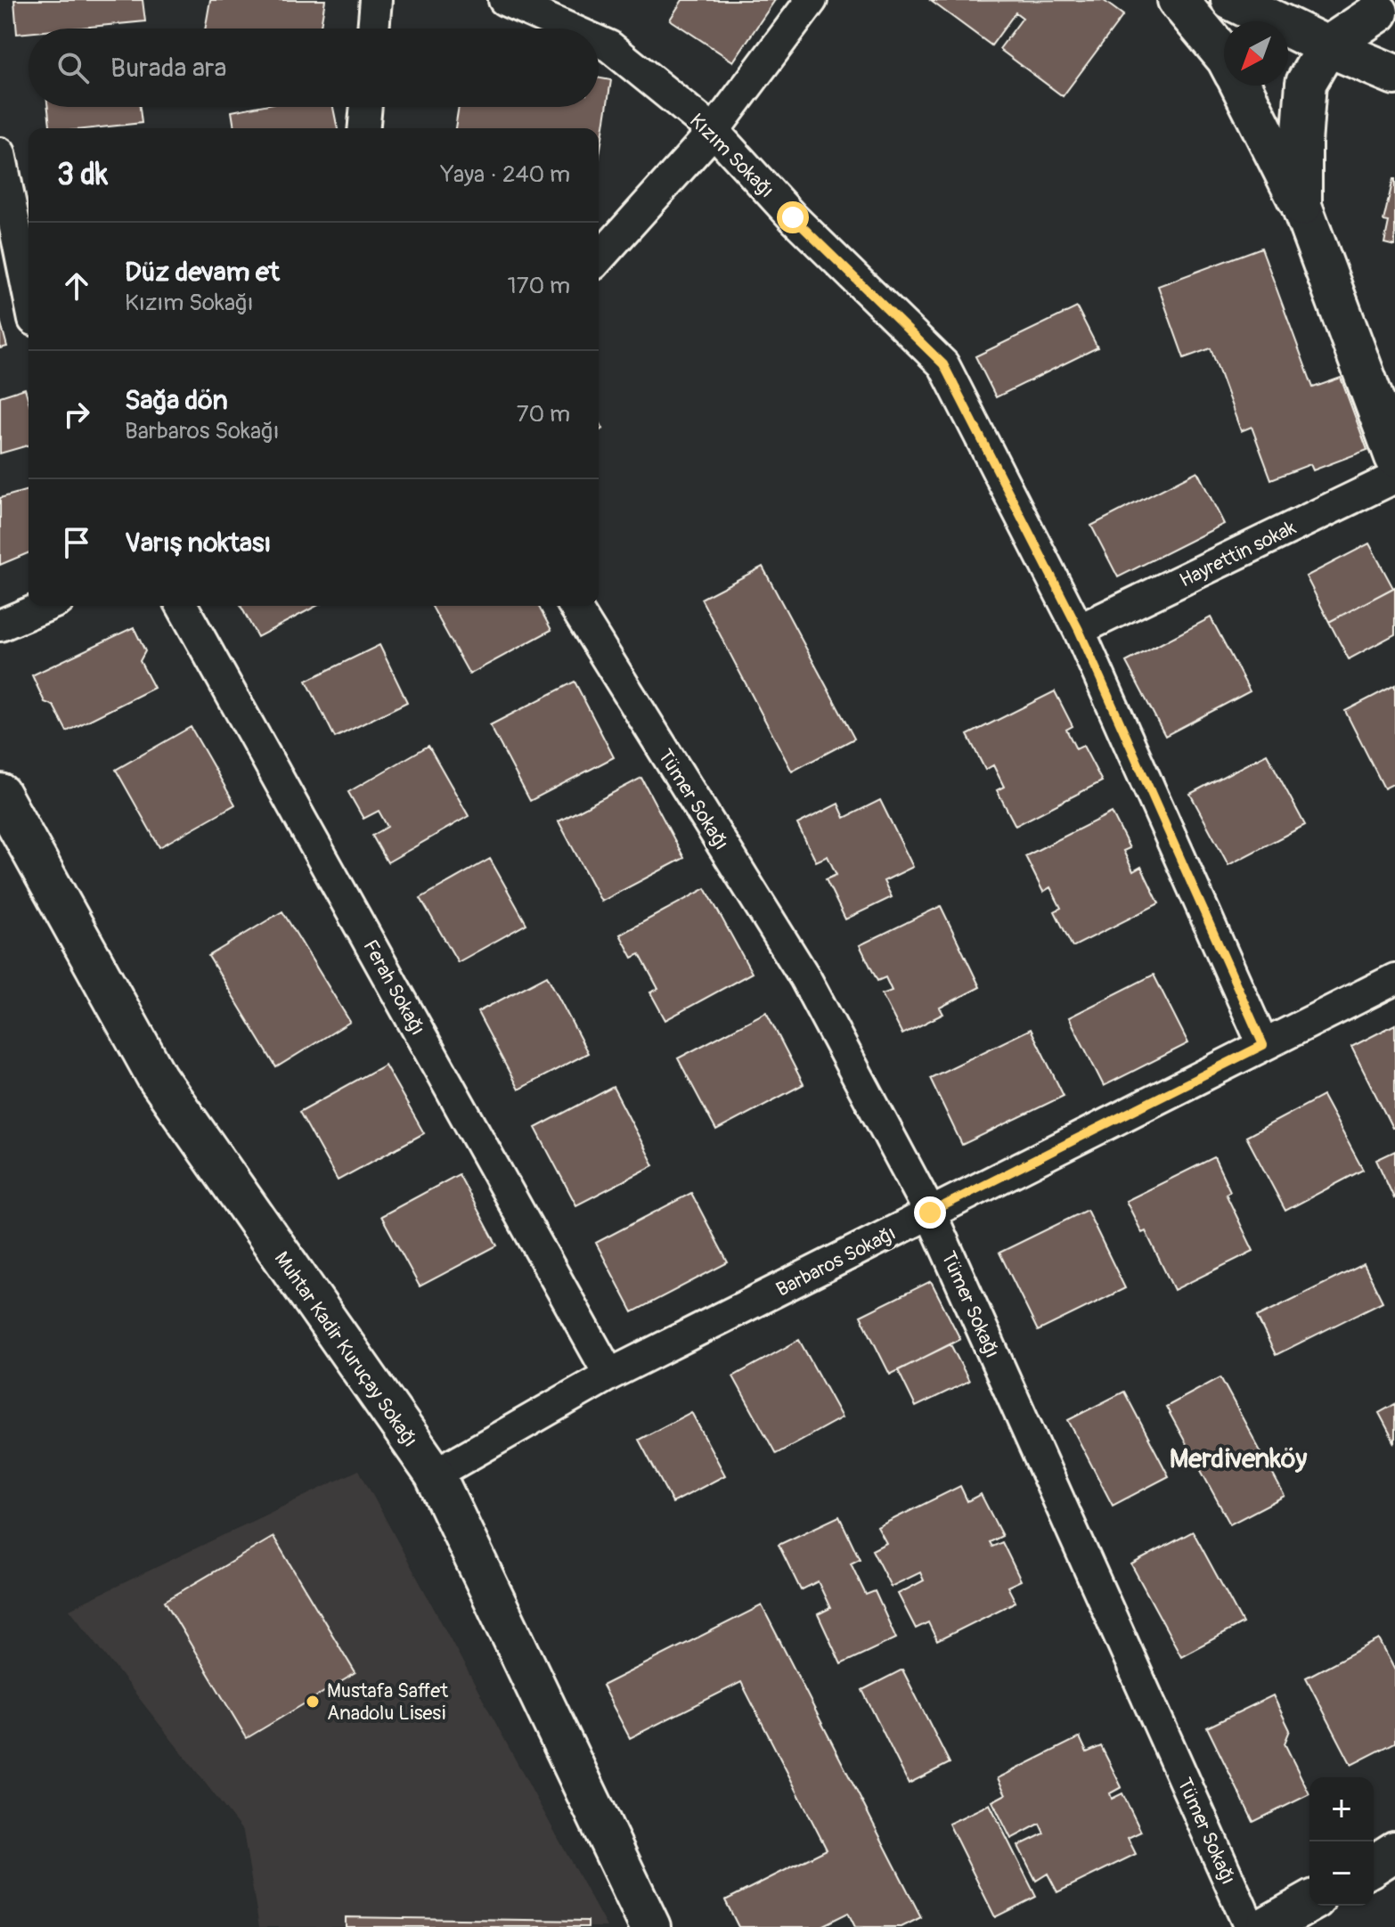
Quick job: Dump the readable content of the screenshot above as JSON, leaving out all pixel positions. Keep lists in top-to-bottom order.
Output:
{
  "streets": {
    "street": [
      "Kızım Sokağı",
      "Hayrettin sokak",
      "Tümer Sokağı",
      "Ferah Sokağı",
      "Barbaros Sokağı",
      "Muhtar Kadir Kuruçay Sokağı"
    ]
  },
  "crossings": [
    ["Kızım Sokağı", "Hayrettin sokak"],
    ["Kızım Sokağı", "Barbaros Sokağı"],
    ["Tümer Sokağı", "Barbaros Sokağı"],
    ["Ferah Sokağı", "Barbaros Sokağı"],
    ["Barbaros Sokağı", "Muhtar Kadir Kuruçay Sokağı"]
  ],
  "districts": ["Merdivenköy"],
  "places": ["Mustafa Saffet Anadolu Lisesi"],
  "north": "bottom left",
  "page": {
    "search": "Burada ara",
    "heading": ["3 dk", "Yaya · 240 m"],
    "list": [
      ["Düz devam et", "Kızım Sokağı", "170 m"],
      ["Sağa dön", "Barbaros Sokağı", "70 m"],
      "Varış noktası"
    ],
    "map_buttons": ["+", "−"]
  }
}
